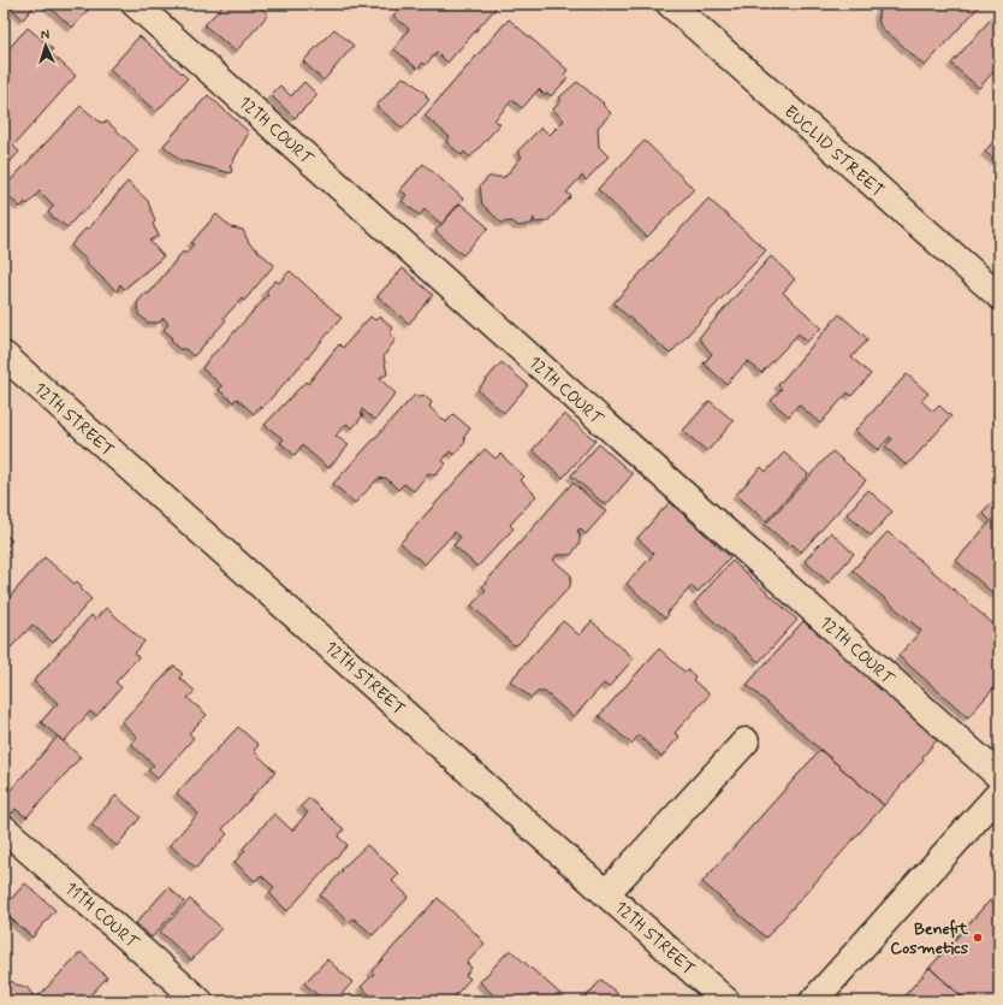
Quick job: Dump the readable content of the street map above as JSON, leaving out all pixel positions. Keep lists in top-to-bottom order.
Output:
{
  "streets": {
    "street": [
      "12TH COURT",
      "EUCLID STREET",
      "12TH STREET",
      "11TH COURT"
    ]
  },
  "places": ["Benefit Cosmetics"],
  "north": "top"
}
